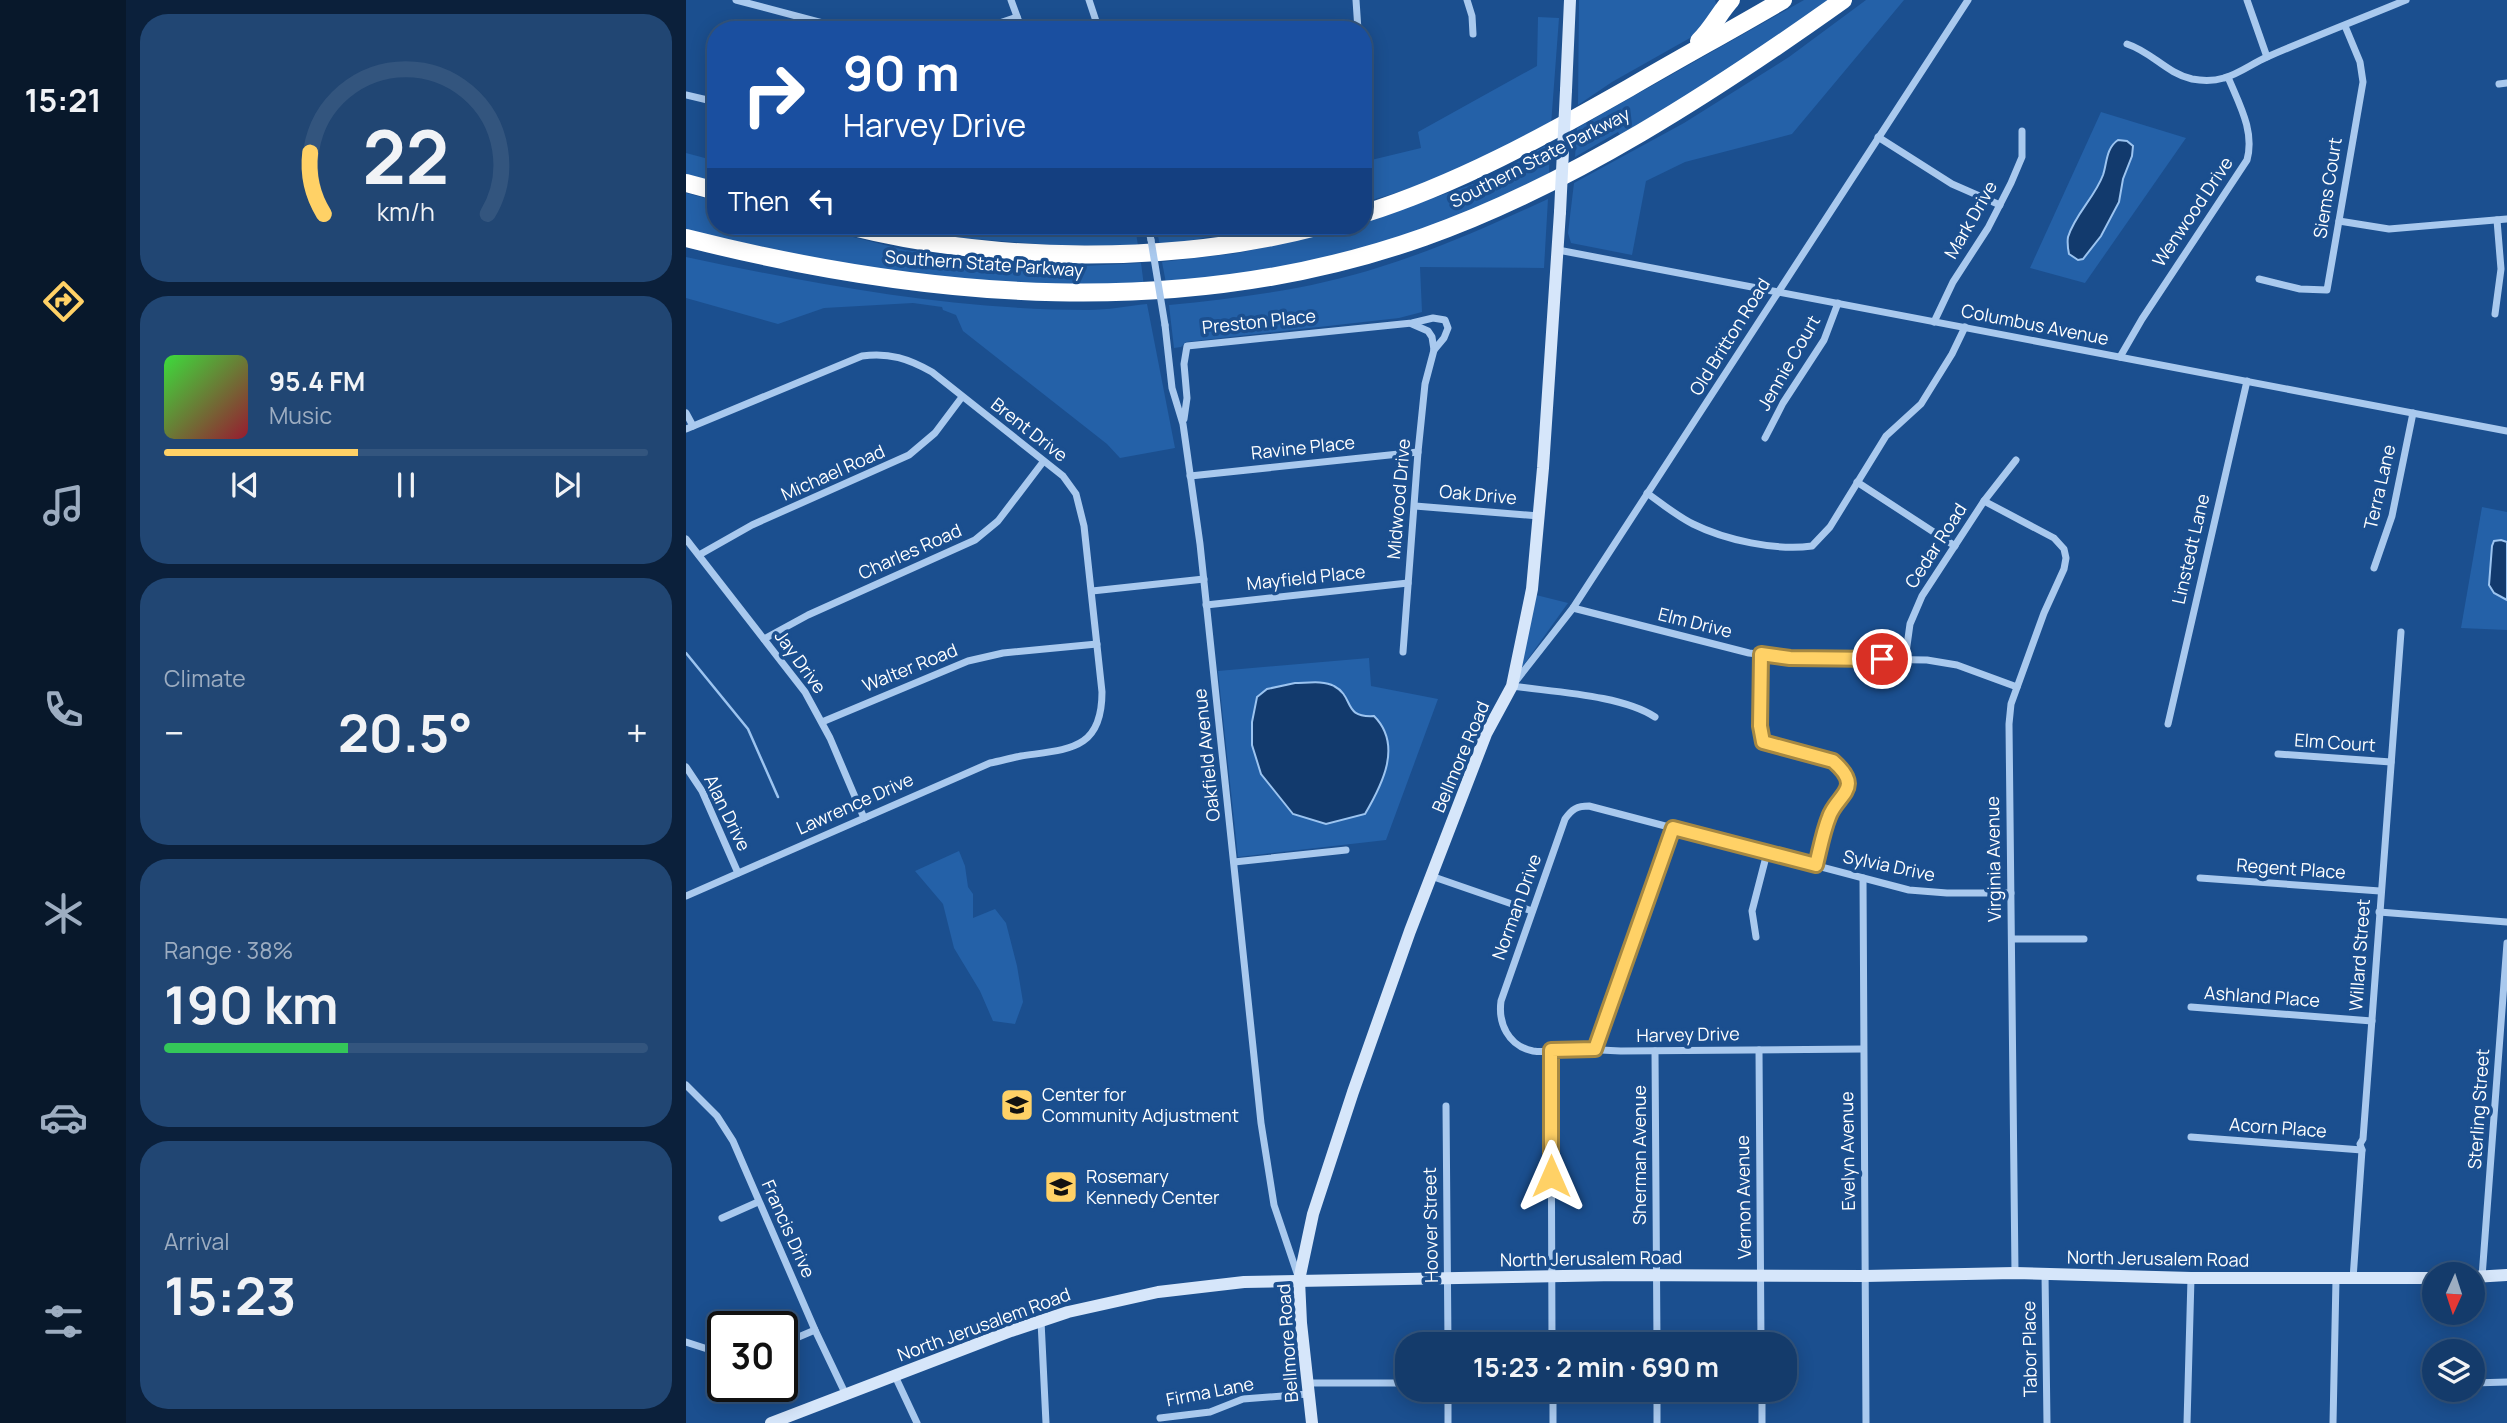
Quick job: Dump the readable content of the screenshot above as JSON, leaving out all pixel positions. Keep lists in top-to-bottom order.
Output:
{
  "streets": {
    "highway": ["Southern State Parkway"],
    "main road": ["Bellmore Road", "North Jerusalem Road"],
    "street": [
      "Siems Court",
      "Wenwood Drive",
      "Mark Drive",
      "Preston Place",
      "Columbus Avenue",
      "Old Britton Road",
      "Jennie Court",
      "Brent Drive",
      "Ravine Place",
      "Michael Road",
      "Terra Lane",
      "Oak Drive",
      "Midwood Drive",
      "Cedar Road",
      "Linstedt Lane",
      "Charles Road",
      "Mayfield Place",
      "Elm Drive",
      "Jay Drive",
      "Walter Road",
      "Elm Court",
      "Oakfield Avenue",
      "Lawrence Drive",
      "Alan Drive",
      "Virginia Avenue",
      "Sylvia Drive",
      "Regent Place",
      "Norman Drive",
      "Willard Street",
      "Ashland Place",
      "Harvey Drive",
      "Sterling Street",
      "Acorn Place",
      "Evelyn Avenue",
      "Sherman Avenue",
      "Vernon Avenue",
      "Hoover Street",
      "Francis Drive",
      "Tabor Place",
      "Firma Lane"
    ]
  },
  "crossings": [
    ["Wenwood Drive", "Columbus Avenue"],
    ["Mark Drive", "Columbus Avenue"],
    ["Preston Place", "Midwood Drive"],
    ["Preston Place", "Oakfield Avenue"],
    ["Columbus Avenue", "Old Britton Road"],
    ["Columbus Avenue", "Jennie Court"],
    ["Columbus Avenue", "Terra Lane"],
    ["Columbus Avenue", "Linstedt Lane"],
    ["Columbus Avenue", "Bellmore Road"],
    ["Old Britton Road", "Elm Drive"],
    ["Old Britton Road", "Bellmore Road"],
    ["Brent Drive", "Michael Road"],
    ["Brent Drive", "Charles Road"],
    ["Brent Drive", "Walter Road"],
    ["Brent Drive", "Lawrence Drive"],
    ["Ravine Place", "Midwood Drive"],
    ["Ravine Place", "Oakfield Avenue"],
    ["Michael Road", "Jay Drive"],
    ["Oak Drive", "Midwood Drive"],
    ["Oak Drive", "Bellmore Road"],
    ["Midwood Drive", "Mayfield Place"],
    ["Cedar Road", "Elm Drive"],
    ["Cedar Road", "Virginia Avenue"],
    ["Charles Road", "Jay Drive"],
    ["Mayfield Place", "Oakfield Avenue"],
    ["Elm Drive", "Virginia Avenue"],
    ["Jay Drive", "Walter Road"],
    ["Jay Drive", "Lawrence Drive"],
    ["Elm Court", "Willard Street"],
    ["Oakfield Avenue", "Bellmore Road"],
    ["Oakfield Avenue", "North Jerusalem Road"],
    ["Bellmore Road", "North Jerusalem Road"],
    ["Bellmore Road", "Firma Lane"],
    ["Lawrence Drive", "Alan Drive"],
    ["Virginia Avenue", "Sylvia Drive"],
    ["Virginia Avenue", "North Jerusalem Road"],
    ["Sylvia Drive", "Norman Drive"],
    ["Sylvia Drive", "Evelyn Avenue"],
    ["Regent Place", "Willard Street"],
    ["Norman Drive", "Harvey Drive"],
    ["Willard Street", "Ashland Place"],
    ["Willard Street", "Acorn Place"],
    ["Willard Street", "North Jerusalem Road"],
    ["Harvey Drive", "Evelyn Avenue"],
    ["Harvey Drive", "Sherman Avenue"],
    ["Harvey Drive", "Vernon Avenue"],
    ["Evelyn Avenue", "North Jerusalem Road"],
    ["Sherman Avenue", "North Jerusalem Road"],
    ["Vernon Avenue", "North Jerusalem Road"],
    ["Hoover Street", "North Jerusalem Road"],
    ["Francis Drive", "North Jerusalem Road"],
    ["North Jerusalem Road", "Tabor Place"]
  ],
  "places": {
    "school or university": ["Center for Community Adjustment", "Rosemary Kennedy Center"]
  },
  "north": "bottom",
  "page": {
    "tabs": "15:21",
    "turn": ["90 m", "Harvey Drive"],
    "then": "Then",
    "song": ["95.4 FM", "Music"],
    "tile": [
      "Climate",
      ["Range · 38%", "190 km"],
      ["Arrival", "15:23"]
    ],
    "heat": ["−", "20.5°", "+"],
    "limit": "30",
    "trip": "15:23 · 2 min · 690 m",
    "gauge": ["22", "km/h"]
  }
}
